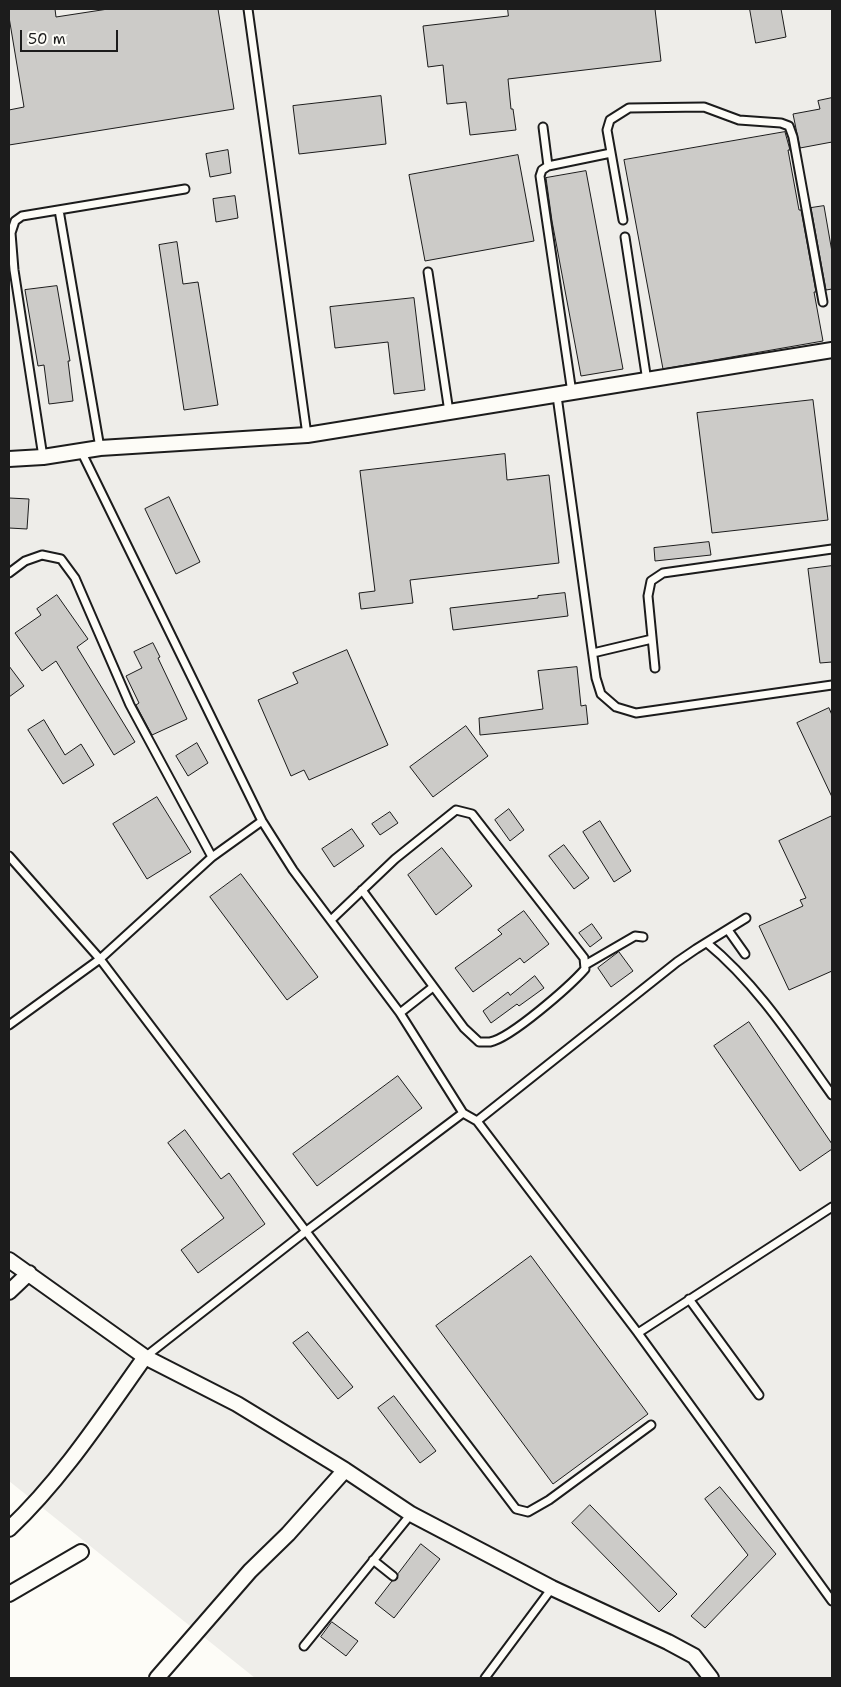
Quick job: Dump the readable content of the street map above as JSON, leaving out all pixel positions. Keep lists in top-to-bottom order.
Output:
{
  "scale_bar": "50 m"
}
